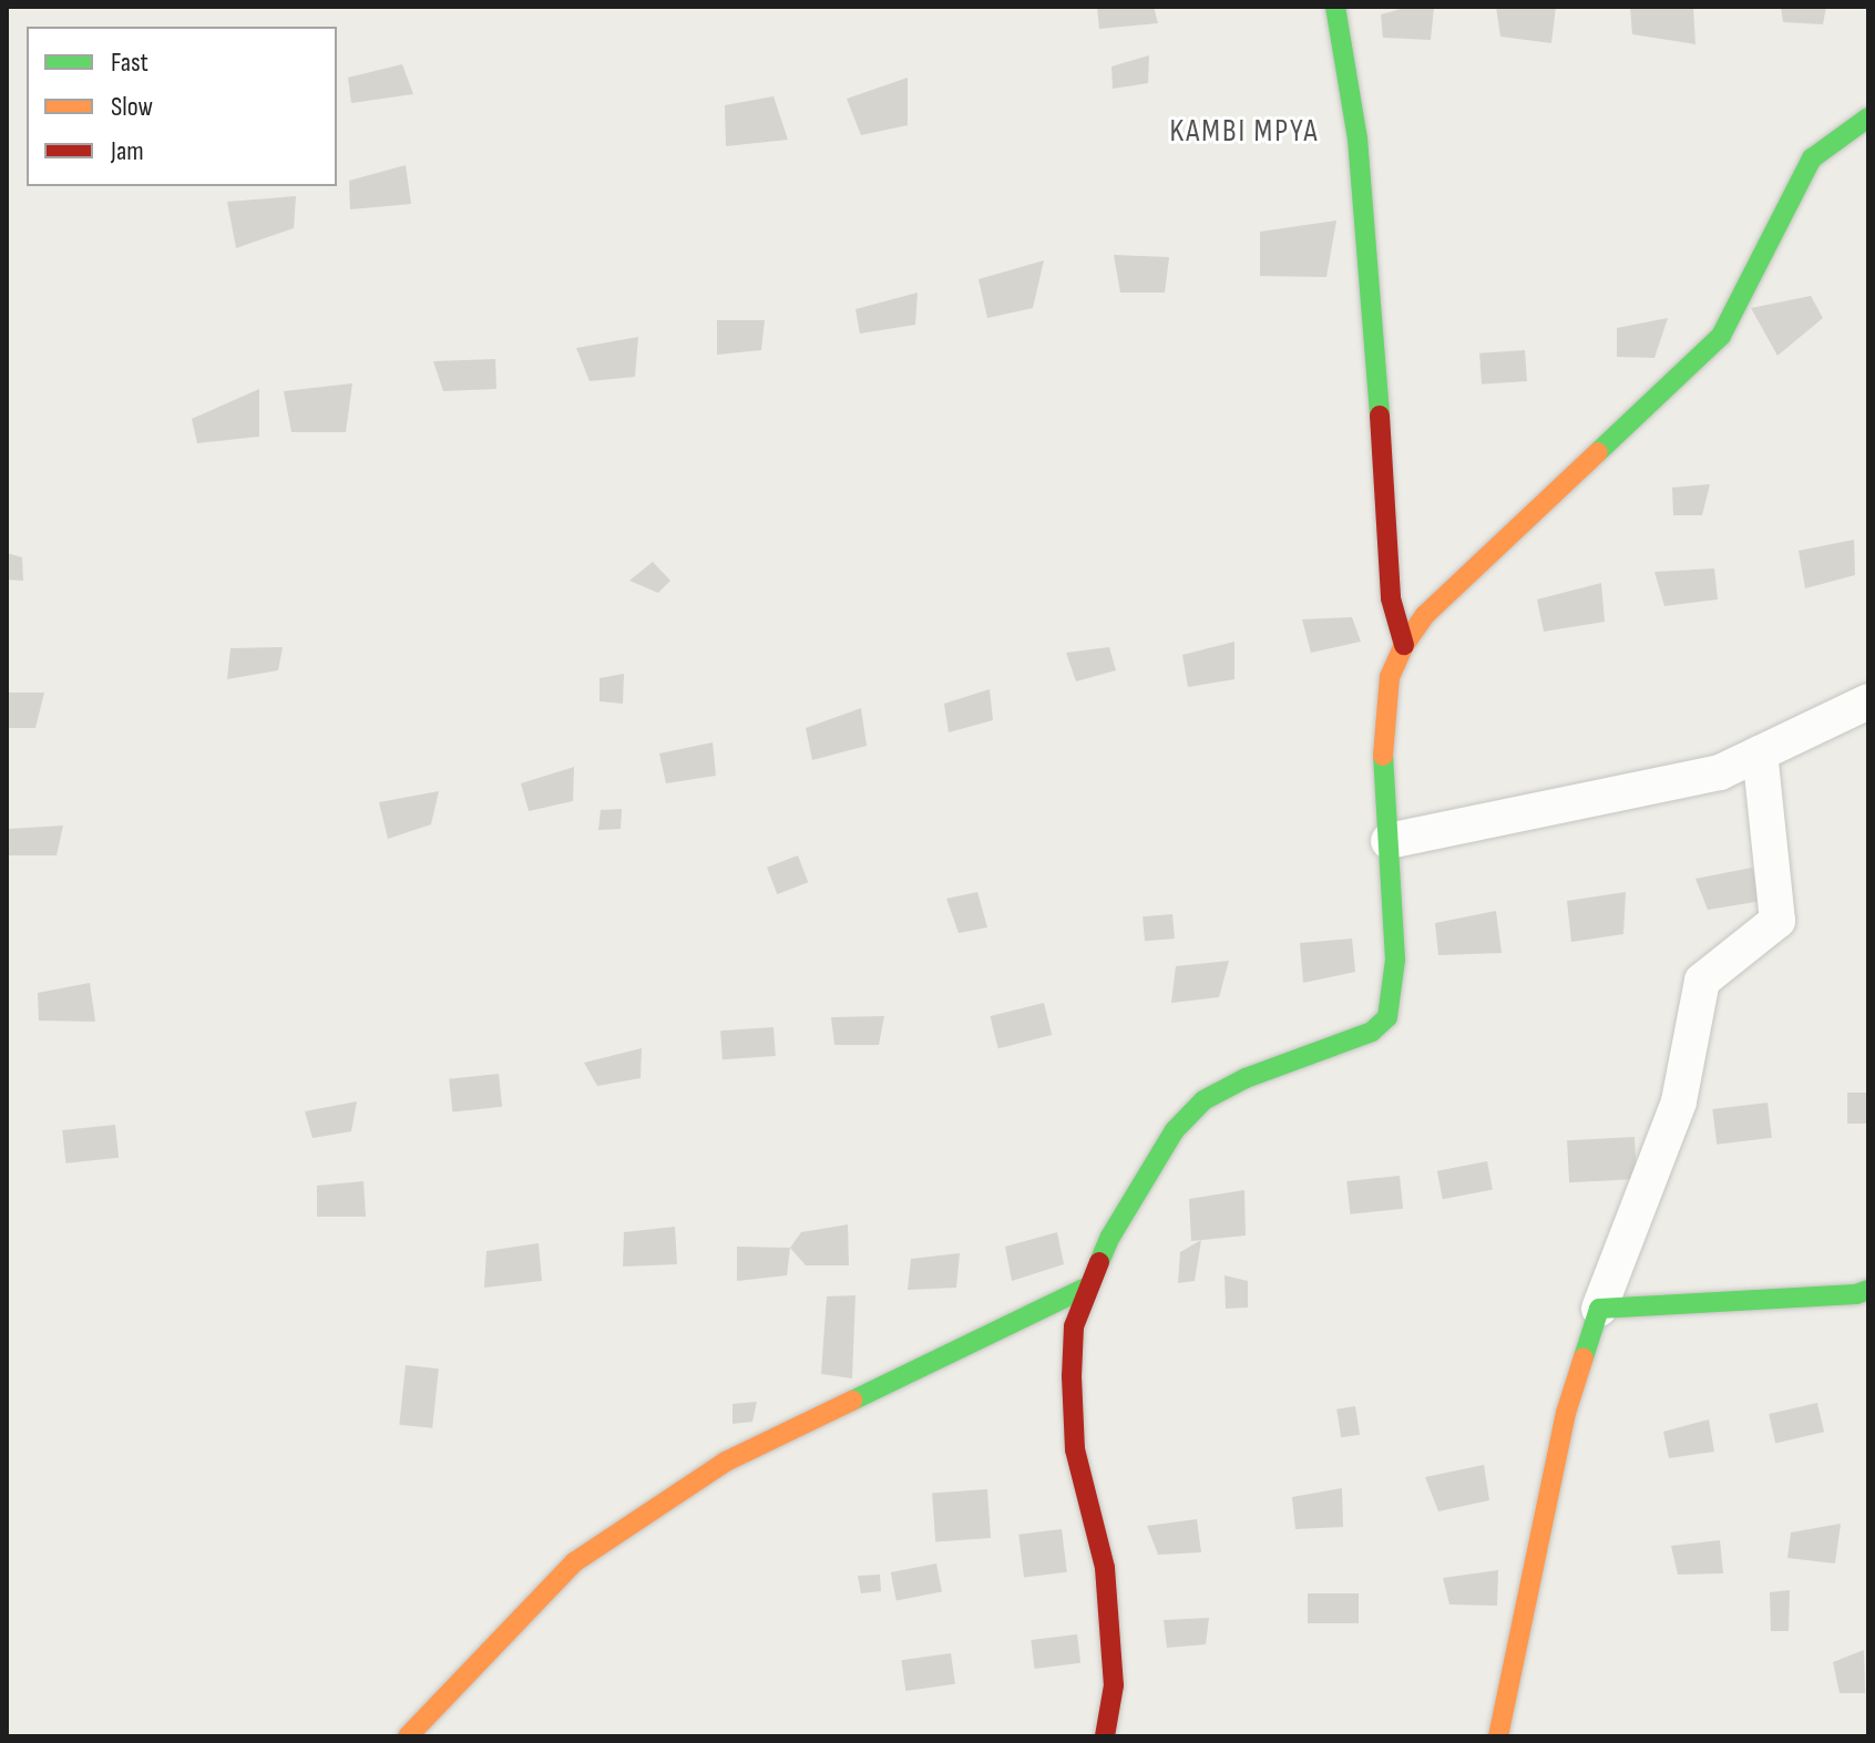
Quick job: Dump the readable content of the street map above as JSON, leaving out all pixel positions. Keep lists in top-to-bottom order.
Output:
{
  "districts": ["KAMBI MPYA"],
  "legend": ["Fast", "Slow", "Jam"]
}
